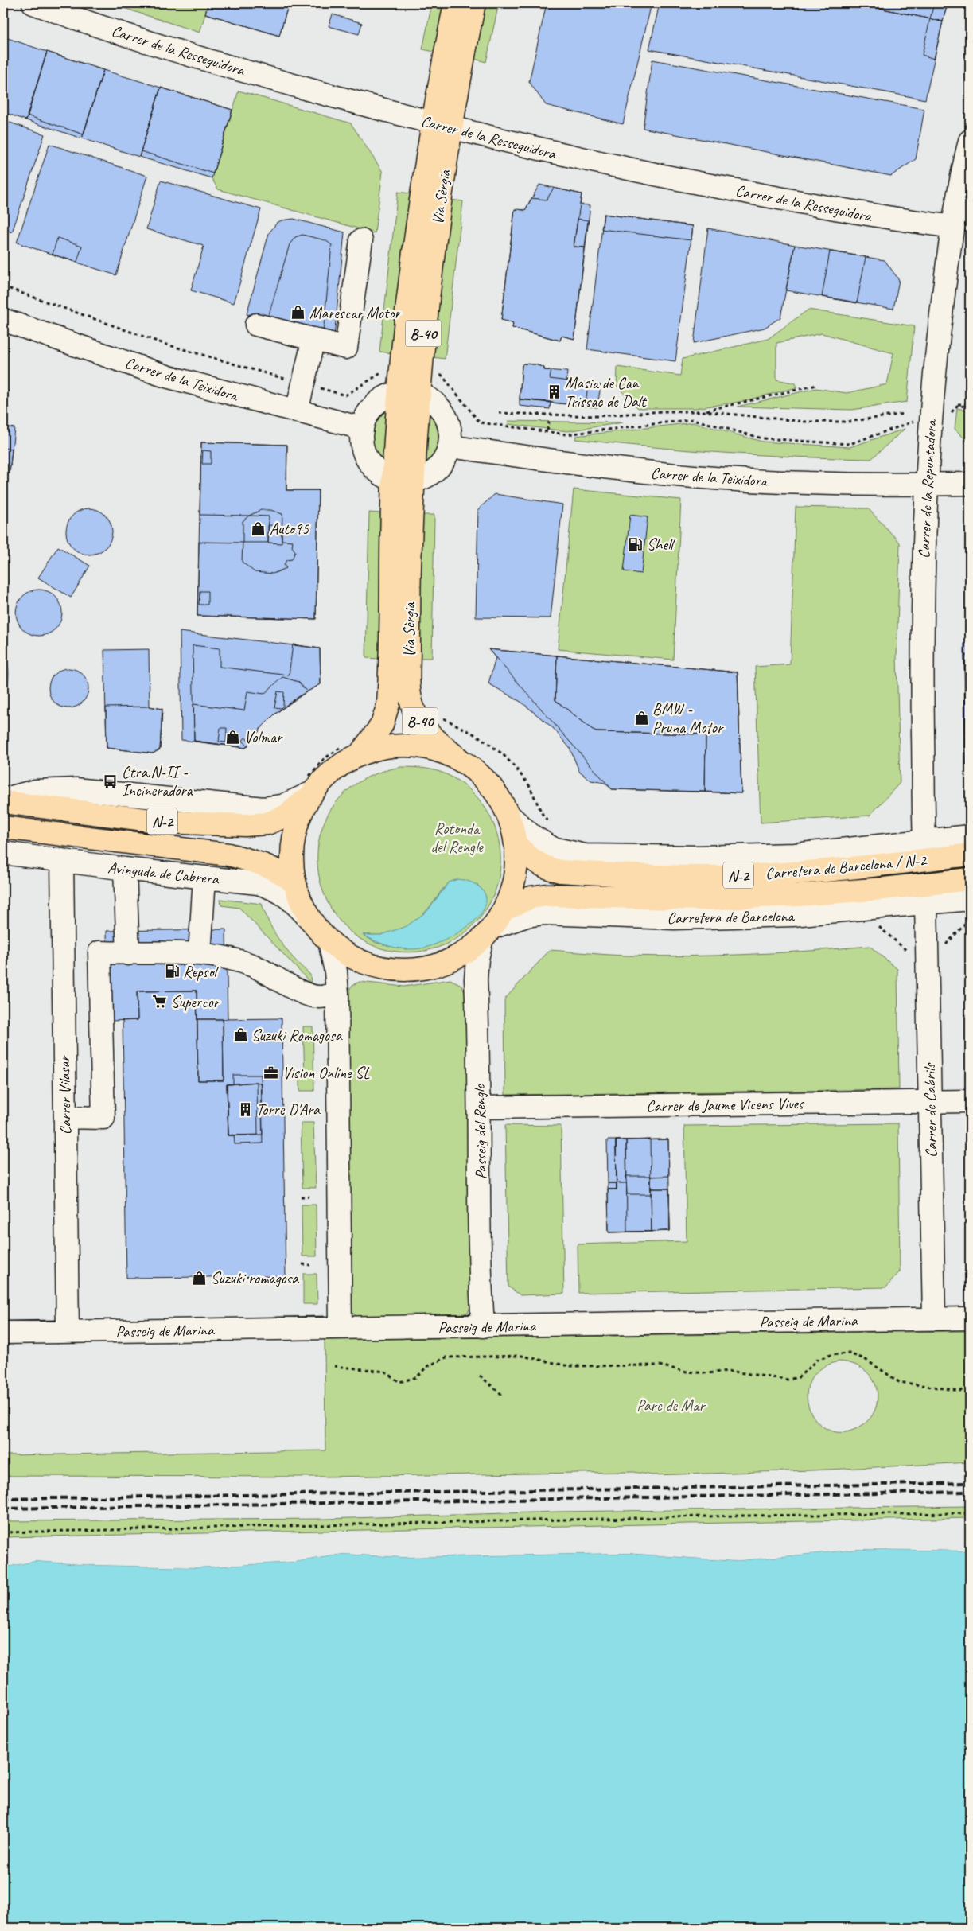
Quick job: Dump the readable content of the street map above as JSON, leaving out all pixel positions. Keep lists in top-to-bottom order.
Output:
{
  "streets": {
    "main road": [
      "Via Sèrgia",
      "B-40",
      "N-2",
      "Carretera de Barcelona / N-2"
    ],
    "street": [
      "Carrer de la Resseguidora",
      "Carrer de la Teixidora",
      "Carrer de la Repuntadora",
      "Avinguda de Cabrera",
      "Carretera de Barcelona",
      "Carrer Vilasar",
      "Carrer de Jaume Vicens Vives",
      "Carrer de Cabrils",
      "Passeig del Rengle",
      "Passeig de Marina"
    ]
  },
  "crossings": [
    ["Carrer de la Resseguidora", "Via Sèrgia"],
    ["Carrer de la Resseguidora", "Carrer de la Repuntadora"],
    ["Via Sèrgia", "N-2"],
    ["Carrer de la Teixidora", "Carrer de la Repuntadora"],
    ["N-2", "Carretera de Barcelona / N-2"],
    ["N-2", "Avinguda de Cabrera"],
    ["N-2", "Carretera de Barcelona"],
    ["N-2", "Passeig del Rengle"],
    ["Avinguda de Cabrera", "Carrer Vilasar"],
    ["Carretera de Barcelona", "Carrer de Cabrils"],
    ["Carretera de Barcelona", "Passeig del Rengle"],
    ["Carrer Vilasar", "Passeig de Marina"],
    ["Carrer de Jaume Vicens Vives", "Carrer de Cabrils"],
    ["Carrer de Jaume Vicens Vives", "Passeig del Rengle"],
    ["Carrer de Cabrils", "Passeig de Marina"],
    ["Passeig del Rengle", "Passeig de Marina"]
  ],
  "parks": ["Rotonda del Rengle", "Parc de Mar"],
  "places": {
    "shop": [
      "Marescar Motor",
      "Auto95",
      "BMW - Pruna Motor",
      "Volmar",
      "Suzuki Romagosa",
      "Suzuki romagosa"
    ],
    "building": ["Masia de Can Trissac de Dalt", "Torre D'Ara"],
    "fuel station": ["Shell", "Repsol"],
    "bus stop": ["Ctra.N-II - Incineradora"],
    "supermarket": ["Supercor"],
    "office": ["Vision Online SL"]
  }
}
